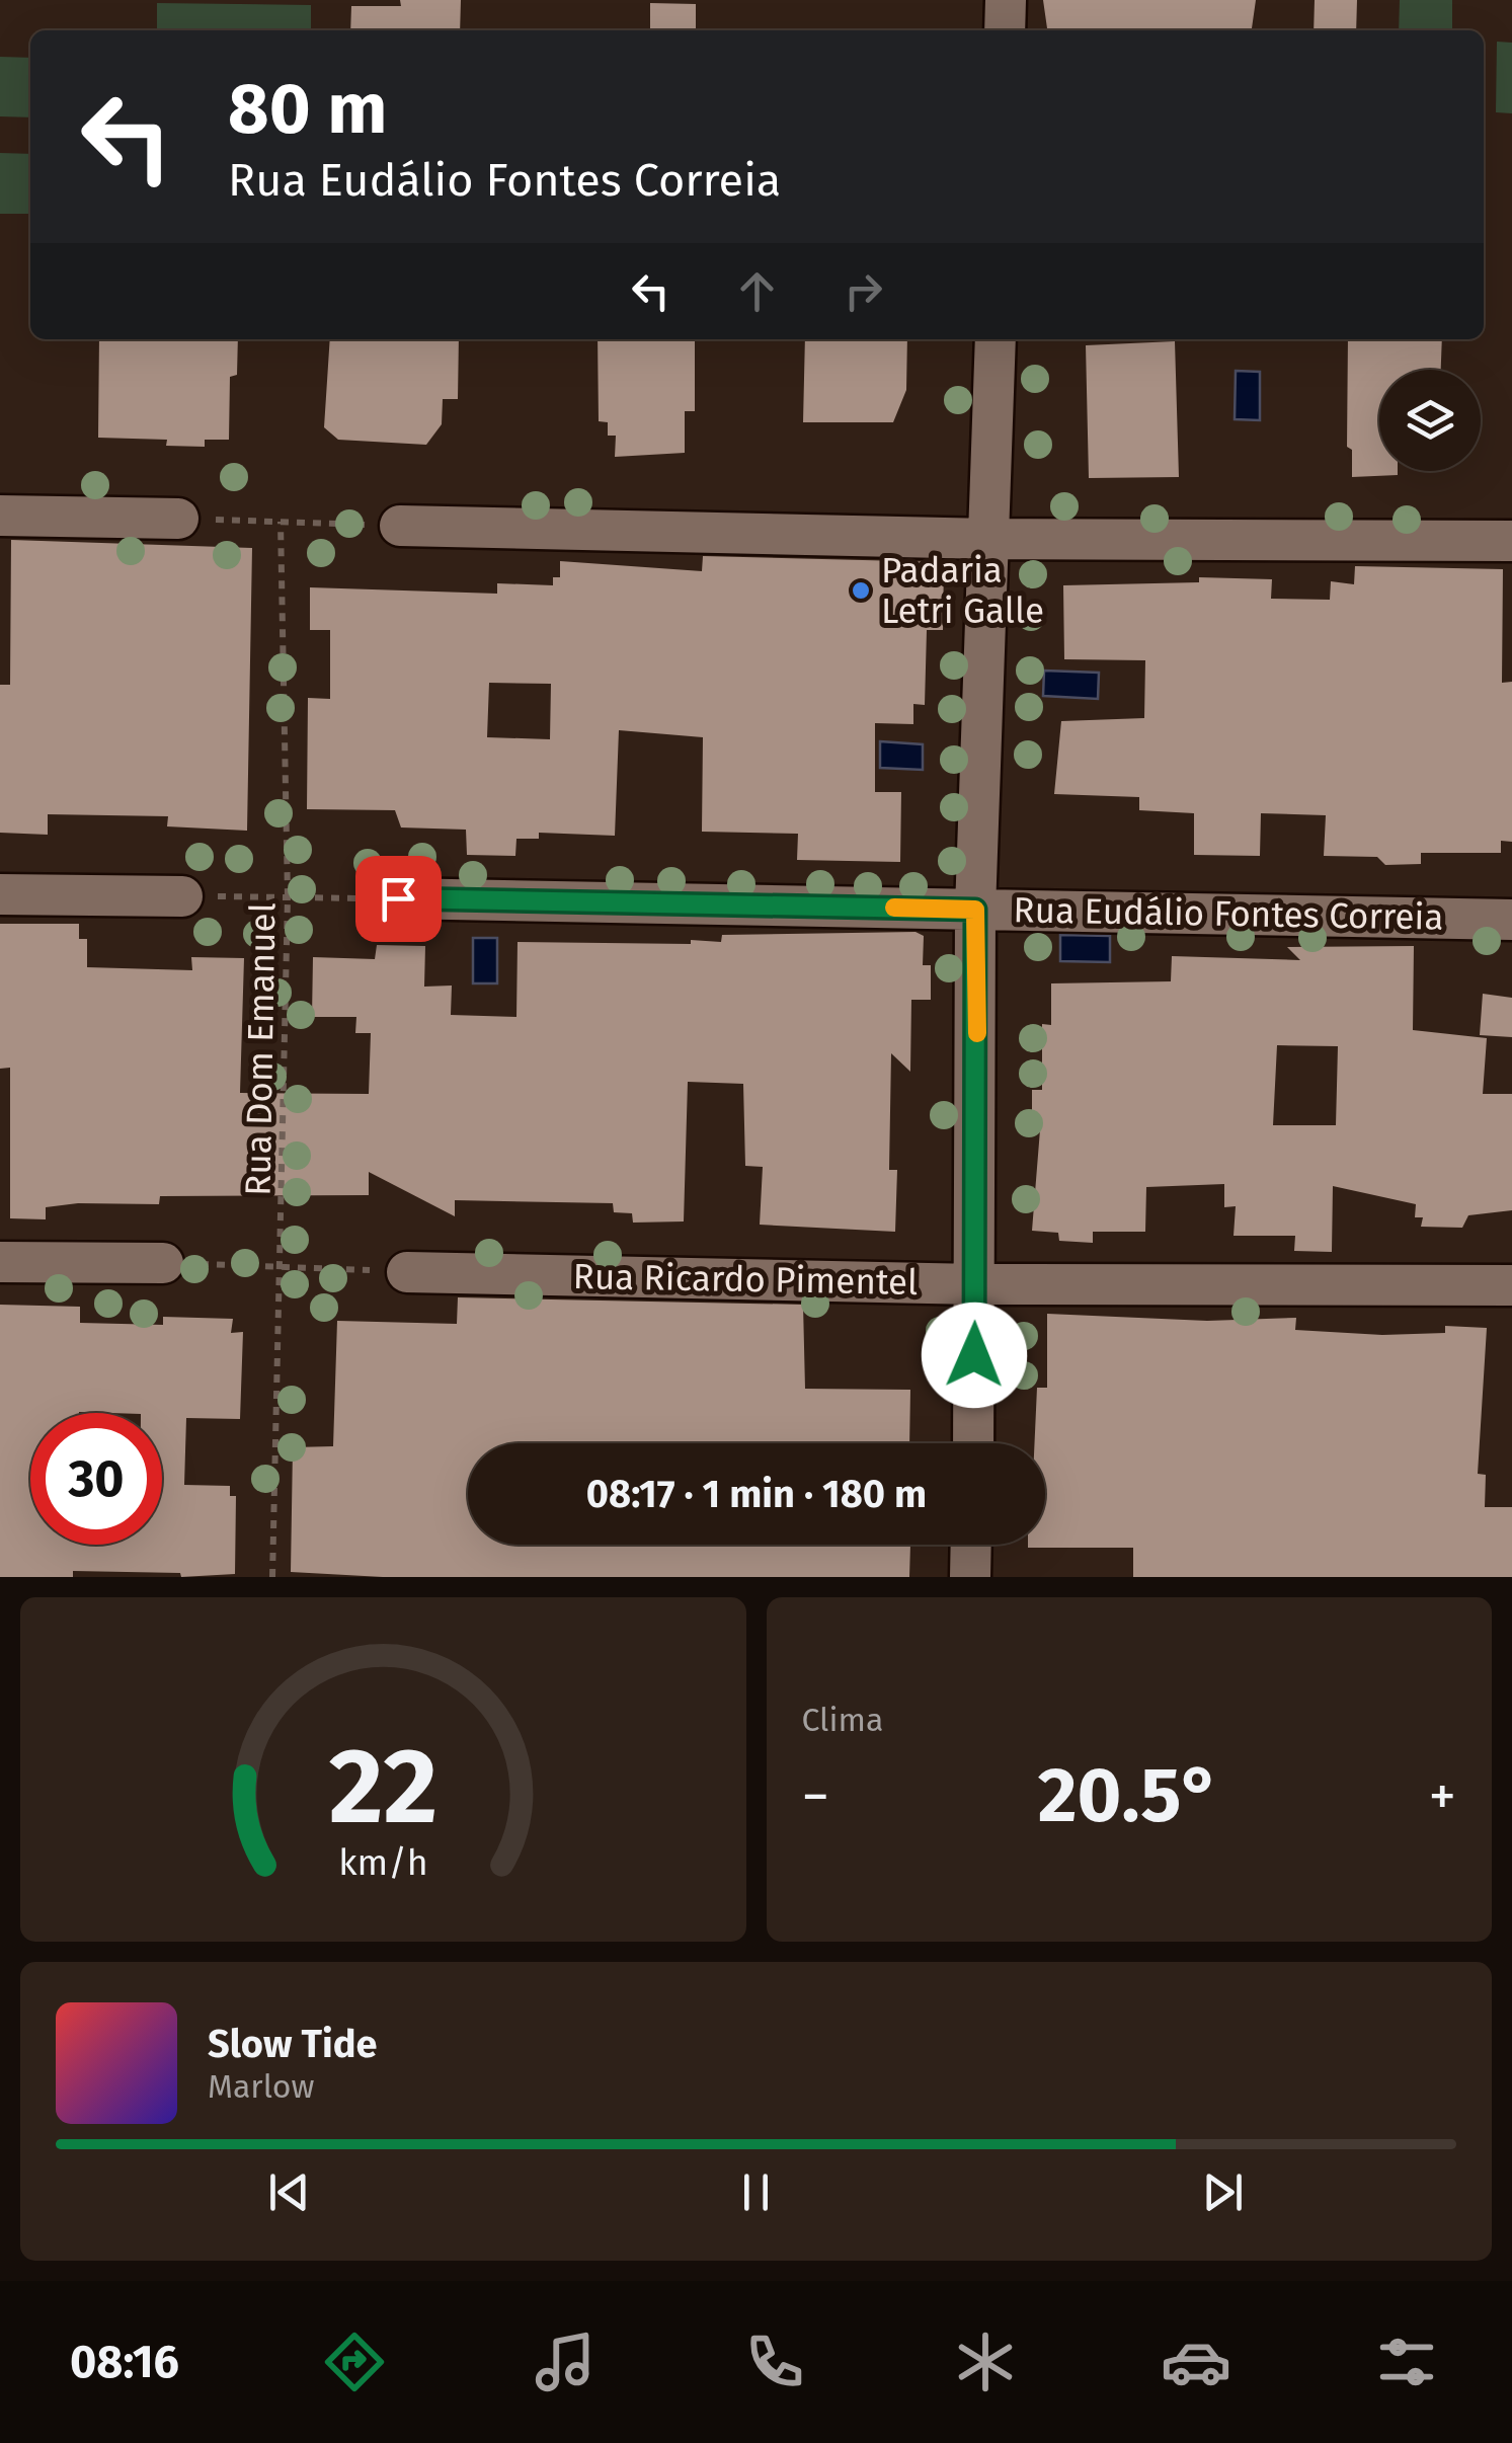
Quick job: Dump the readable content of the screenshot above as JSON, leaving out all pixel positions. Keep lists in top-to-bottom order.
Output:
{
  "streets": {
    "street": ["Rua Eudálio Fontes Correia", "Rua Ricardo Pimentel"],
    "path": ["Rua Dom Emanuel"]
  },
  "places": ["Padaria Letri Galle"],
  "page": {
    "turn": ["80 m", "Rua Eudálio Fontes Correia"],
    "limit": "30",
    "trip": "08:17 · 1 min · 180 m",
    "tile": "Clima",
    "heat": ["−", "20.5°", "+"],
    "song": ["Slow Tide", "Marlow"],
    "tabs": "08:16",
    "gauge": ["22", "km/h"]
  }
}
